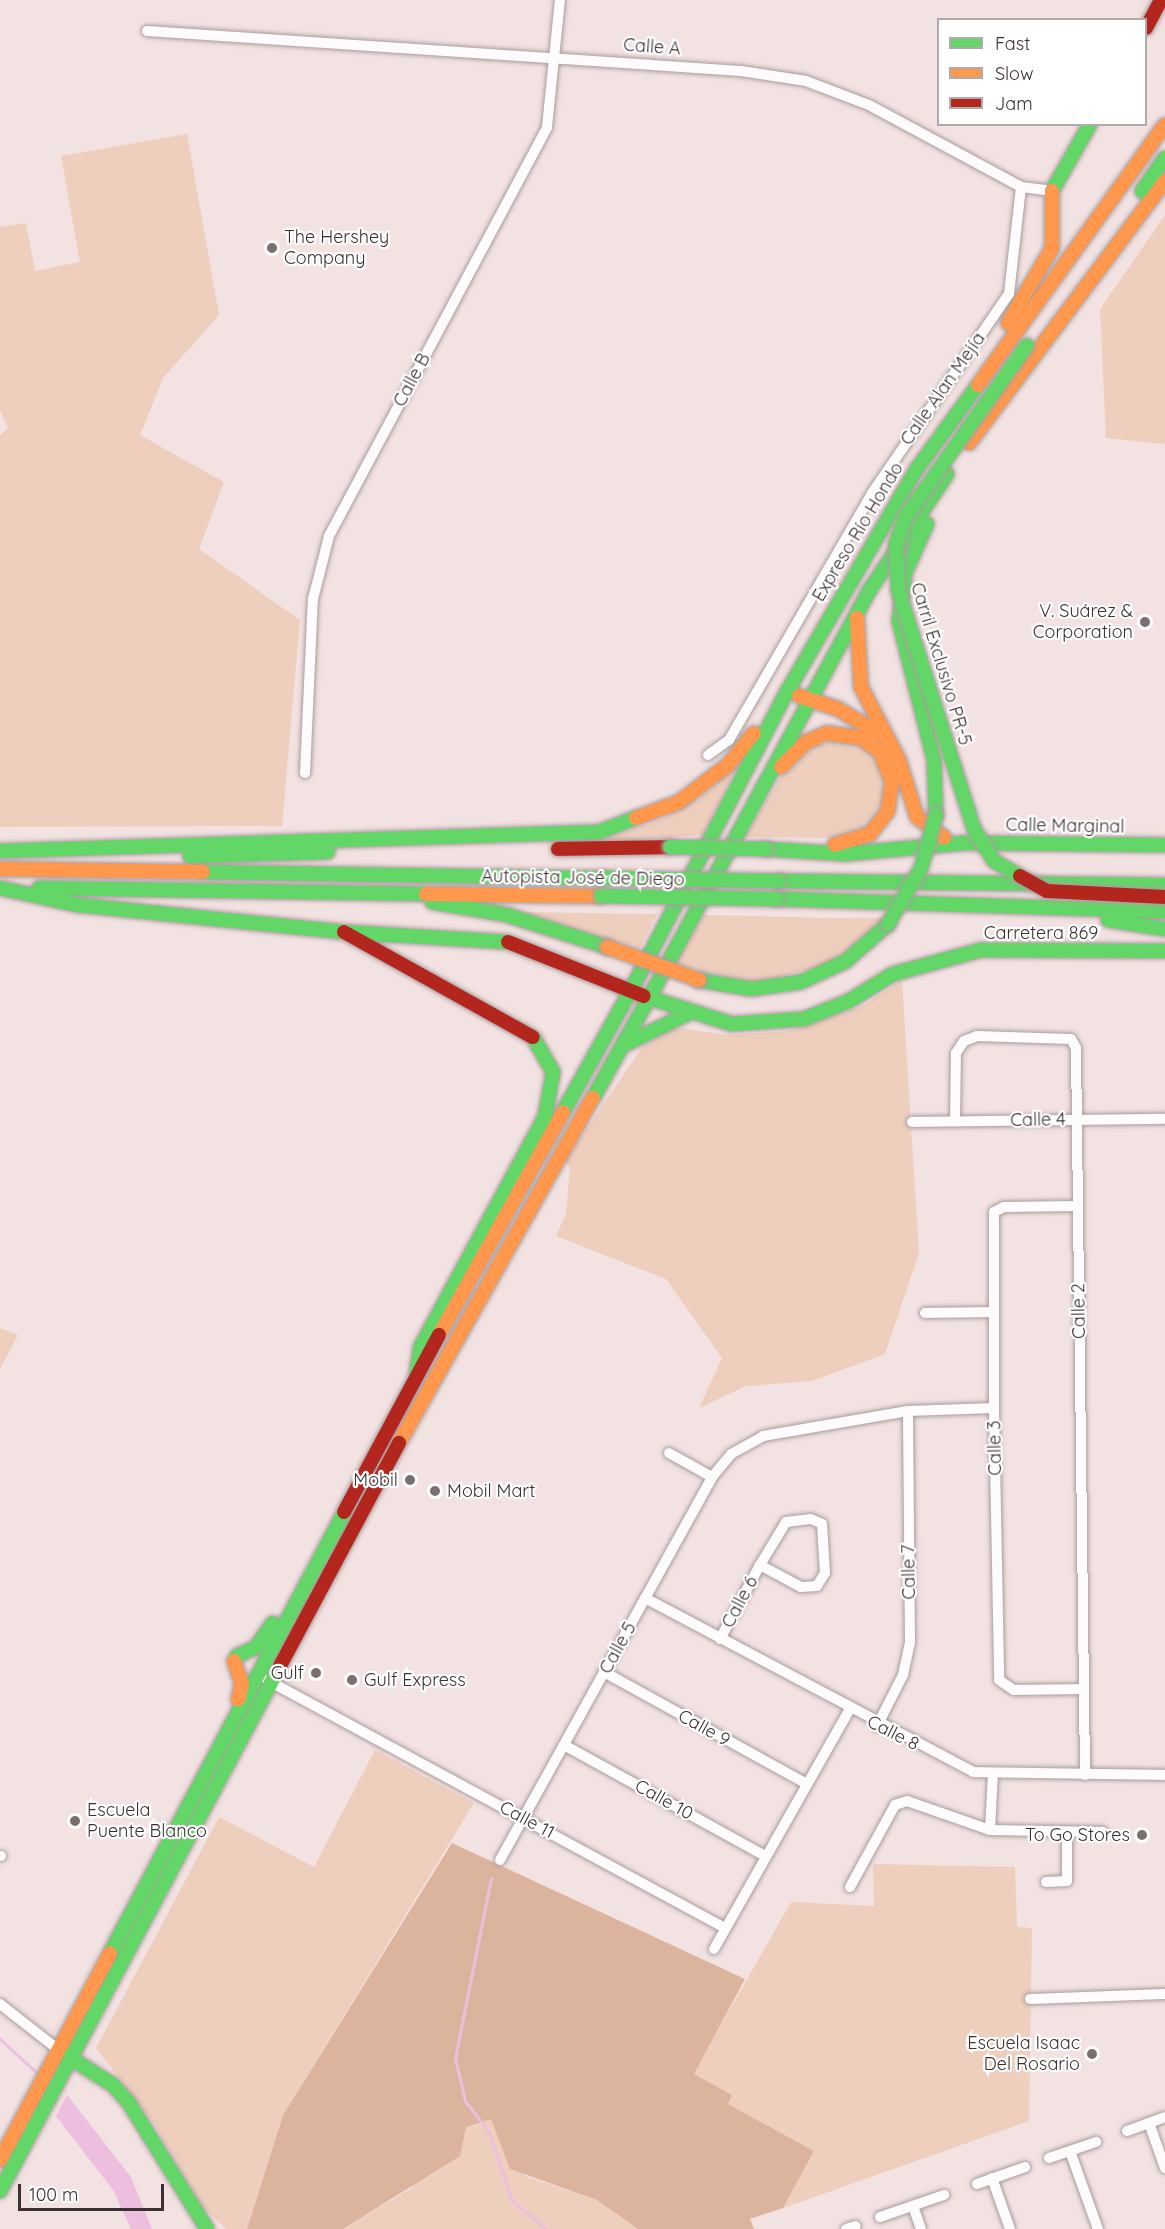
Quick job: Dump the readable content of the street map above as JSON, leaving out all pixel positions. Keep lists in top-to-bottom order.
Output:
{
  "streets": {
    "main road": [
      "Expreso Río Hondo",
      "Carril Exclusivo PR-5",
      "Calle Marginal",
      "Autopista José de Diego",
      "Carretera 869"
    ],
    "street": [
      "Calle A",
      "Calle B",
      "Calle Alan Mejía",
      "Calle 4",
      "Calle 2",
      "Calle 3",
      "Calle 7",
      "Calle 6",
      "Calle 5",
      "Calle 9",
      "Calle 8",
      "Calle 10",
      "Calle 11"
    ]
  },
  "crossings": [
    ["Calle A", "Calle B"],
    ["Calle A", "Calle Alan Mejía"],
    ["Expreso Río Hondo", "Carretera 869"],
    ["Autopista José de Diego", "Carretera 869"],
    ["Calle 4", "Calle 2"],
    ["Calle 2", "Calle 3"],
    ["Calle 2", "Calle 8"],
    ["Calle 3", "Calle 5"],
    ["Calle 7", "Calle 5"],
    ["Calle 7", "Calle 8"],
    ["Calle 6", "Calle 8"],
    ["Calle 5", "Calle 9"],
    ["Calle 5", "Calle 8"],
    ["Calle 5", "Calle 10"],
    ["Calle 5", "Calle 11"]
  ],
  "places": [
    "The Hershey Company",
    "V. Suárez & Corporation",
    "Mobil",
    "Mobil Mart",
    "Gulf",
    "Gulf Express",
    "Escuela Puente Blanco",
    "To Go Stores",
    "Escuela Isaac Del Rosario"
  ],
  "legend": ["Fast", "Slow", "Jam"],
  "scale_bar": "100 m"
}
